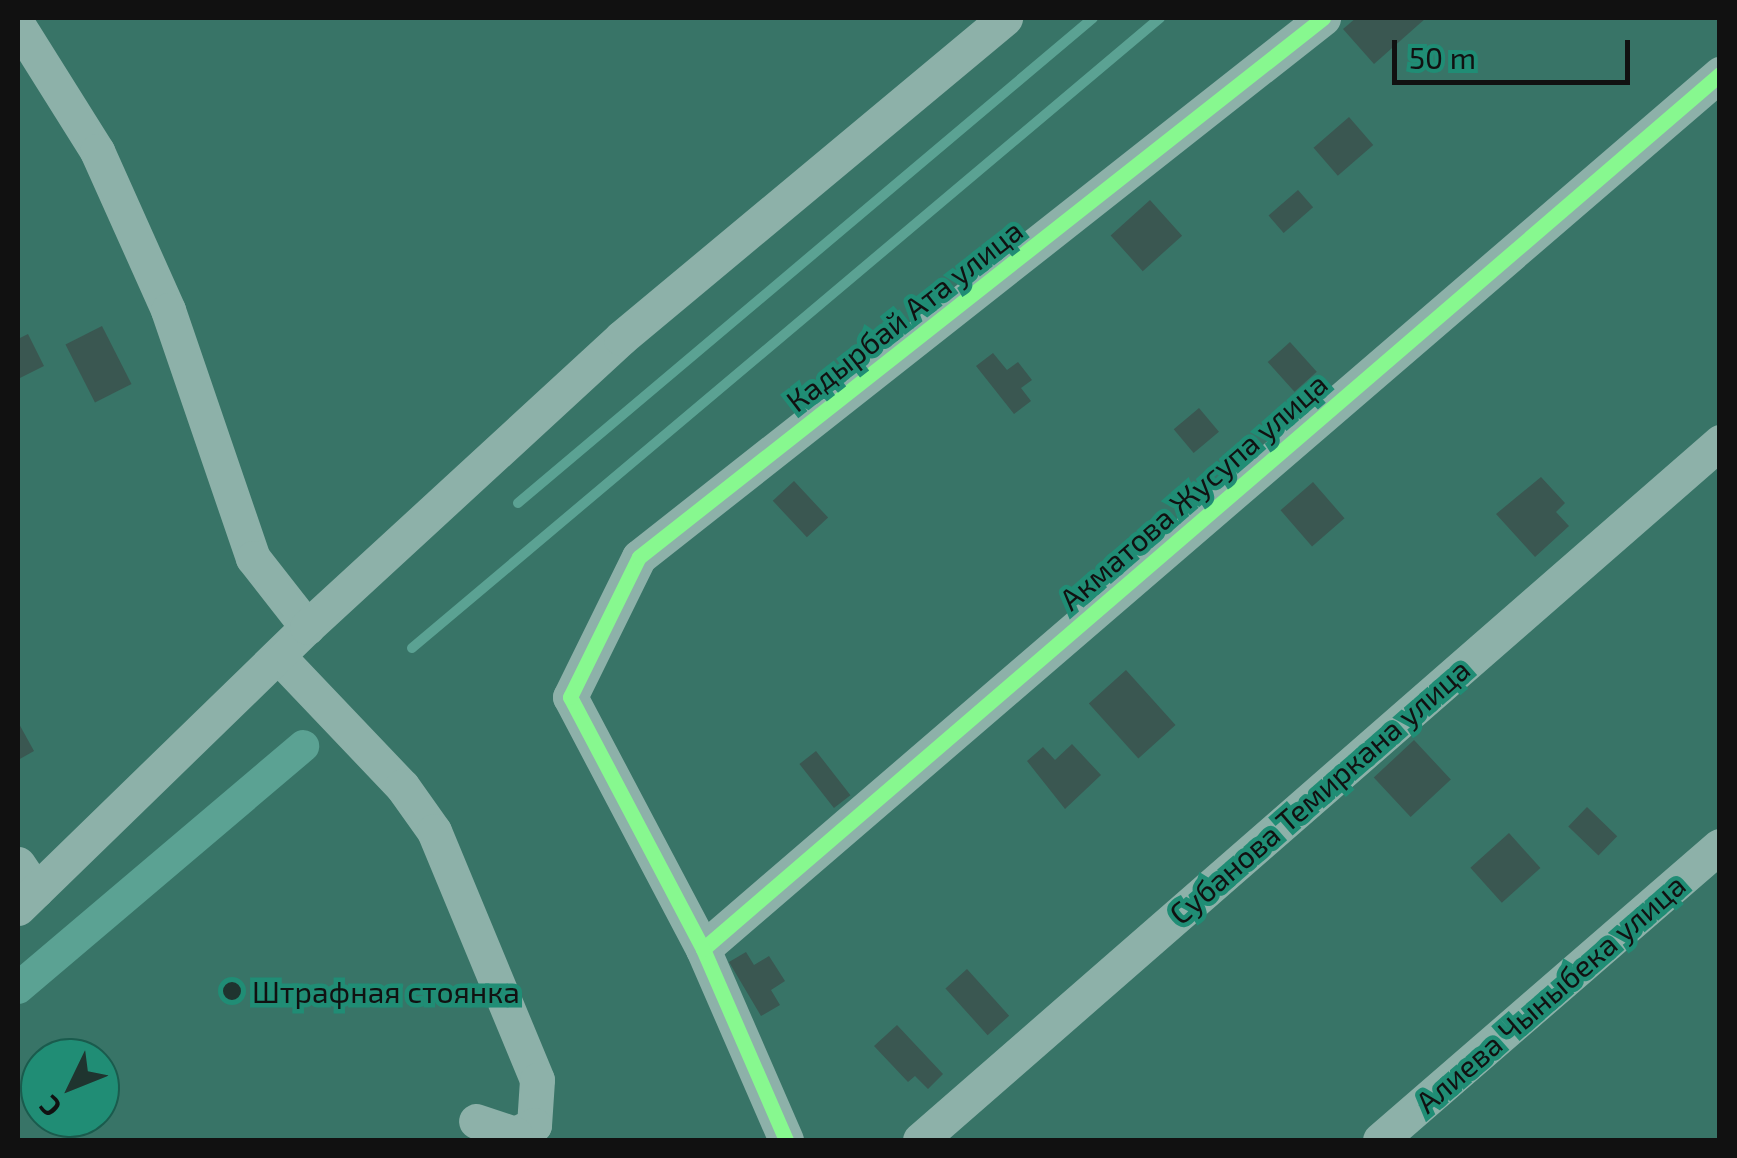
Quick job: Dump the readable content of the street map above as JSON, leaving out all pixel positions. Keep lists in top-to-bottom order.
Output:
{
  "streets": {
    "street": [
      "Кадырбай Ата улица",
      "Акматова Жусупа улица",
      "Субанова Темиркана улица",
      "Алиева Чыныбека улица"
    ]
  },
  "crossings": [
    ["Кадырбай Ата улица", "Акматова Жусупа улица"]
  ],
  "places": ["Штрафная стоянка"],
  "scale_bar": "50 m",
  "north": "bottom left"
}
